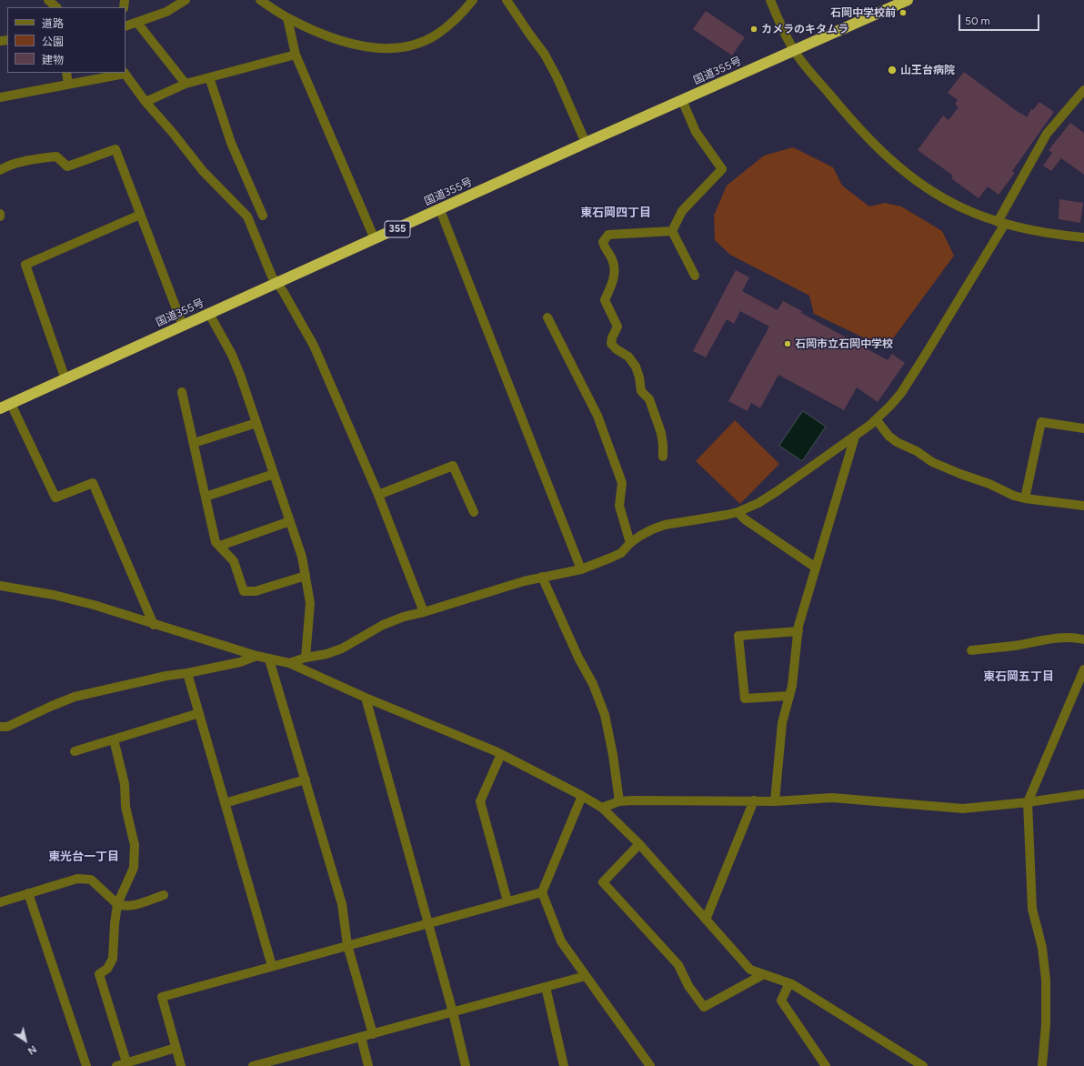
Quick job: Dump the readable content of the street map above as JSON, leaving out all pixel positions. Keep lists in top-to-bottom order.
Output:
{
  "streets": {
    "highway": ["国道355号", "355"]
  },
  "districts": ["東石岡四丁目", "東石岡五丁目", "東光台一丁目"],
  "places": [
    "石岡中学校前",
    "カメラのキタムラ",
    "山王台病院",
    "石岡市立石岡中学校"
  ],
  "legend": ["道路", "公園", "建物"],
  "scale_bar": "50 m",
  "north": "bottom right"
}
